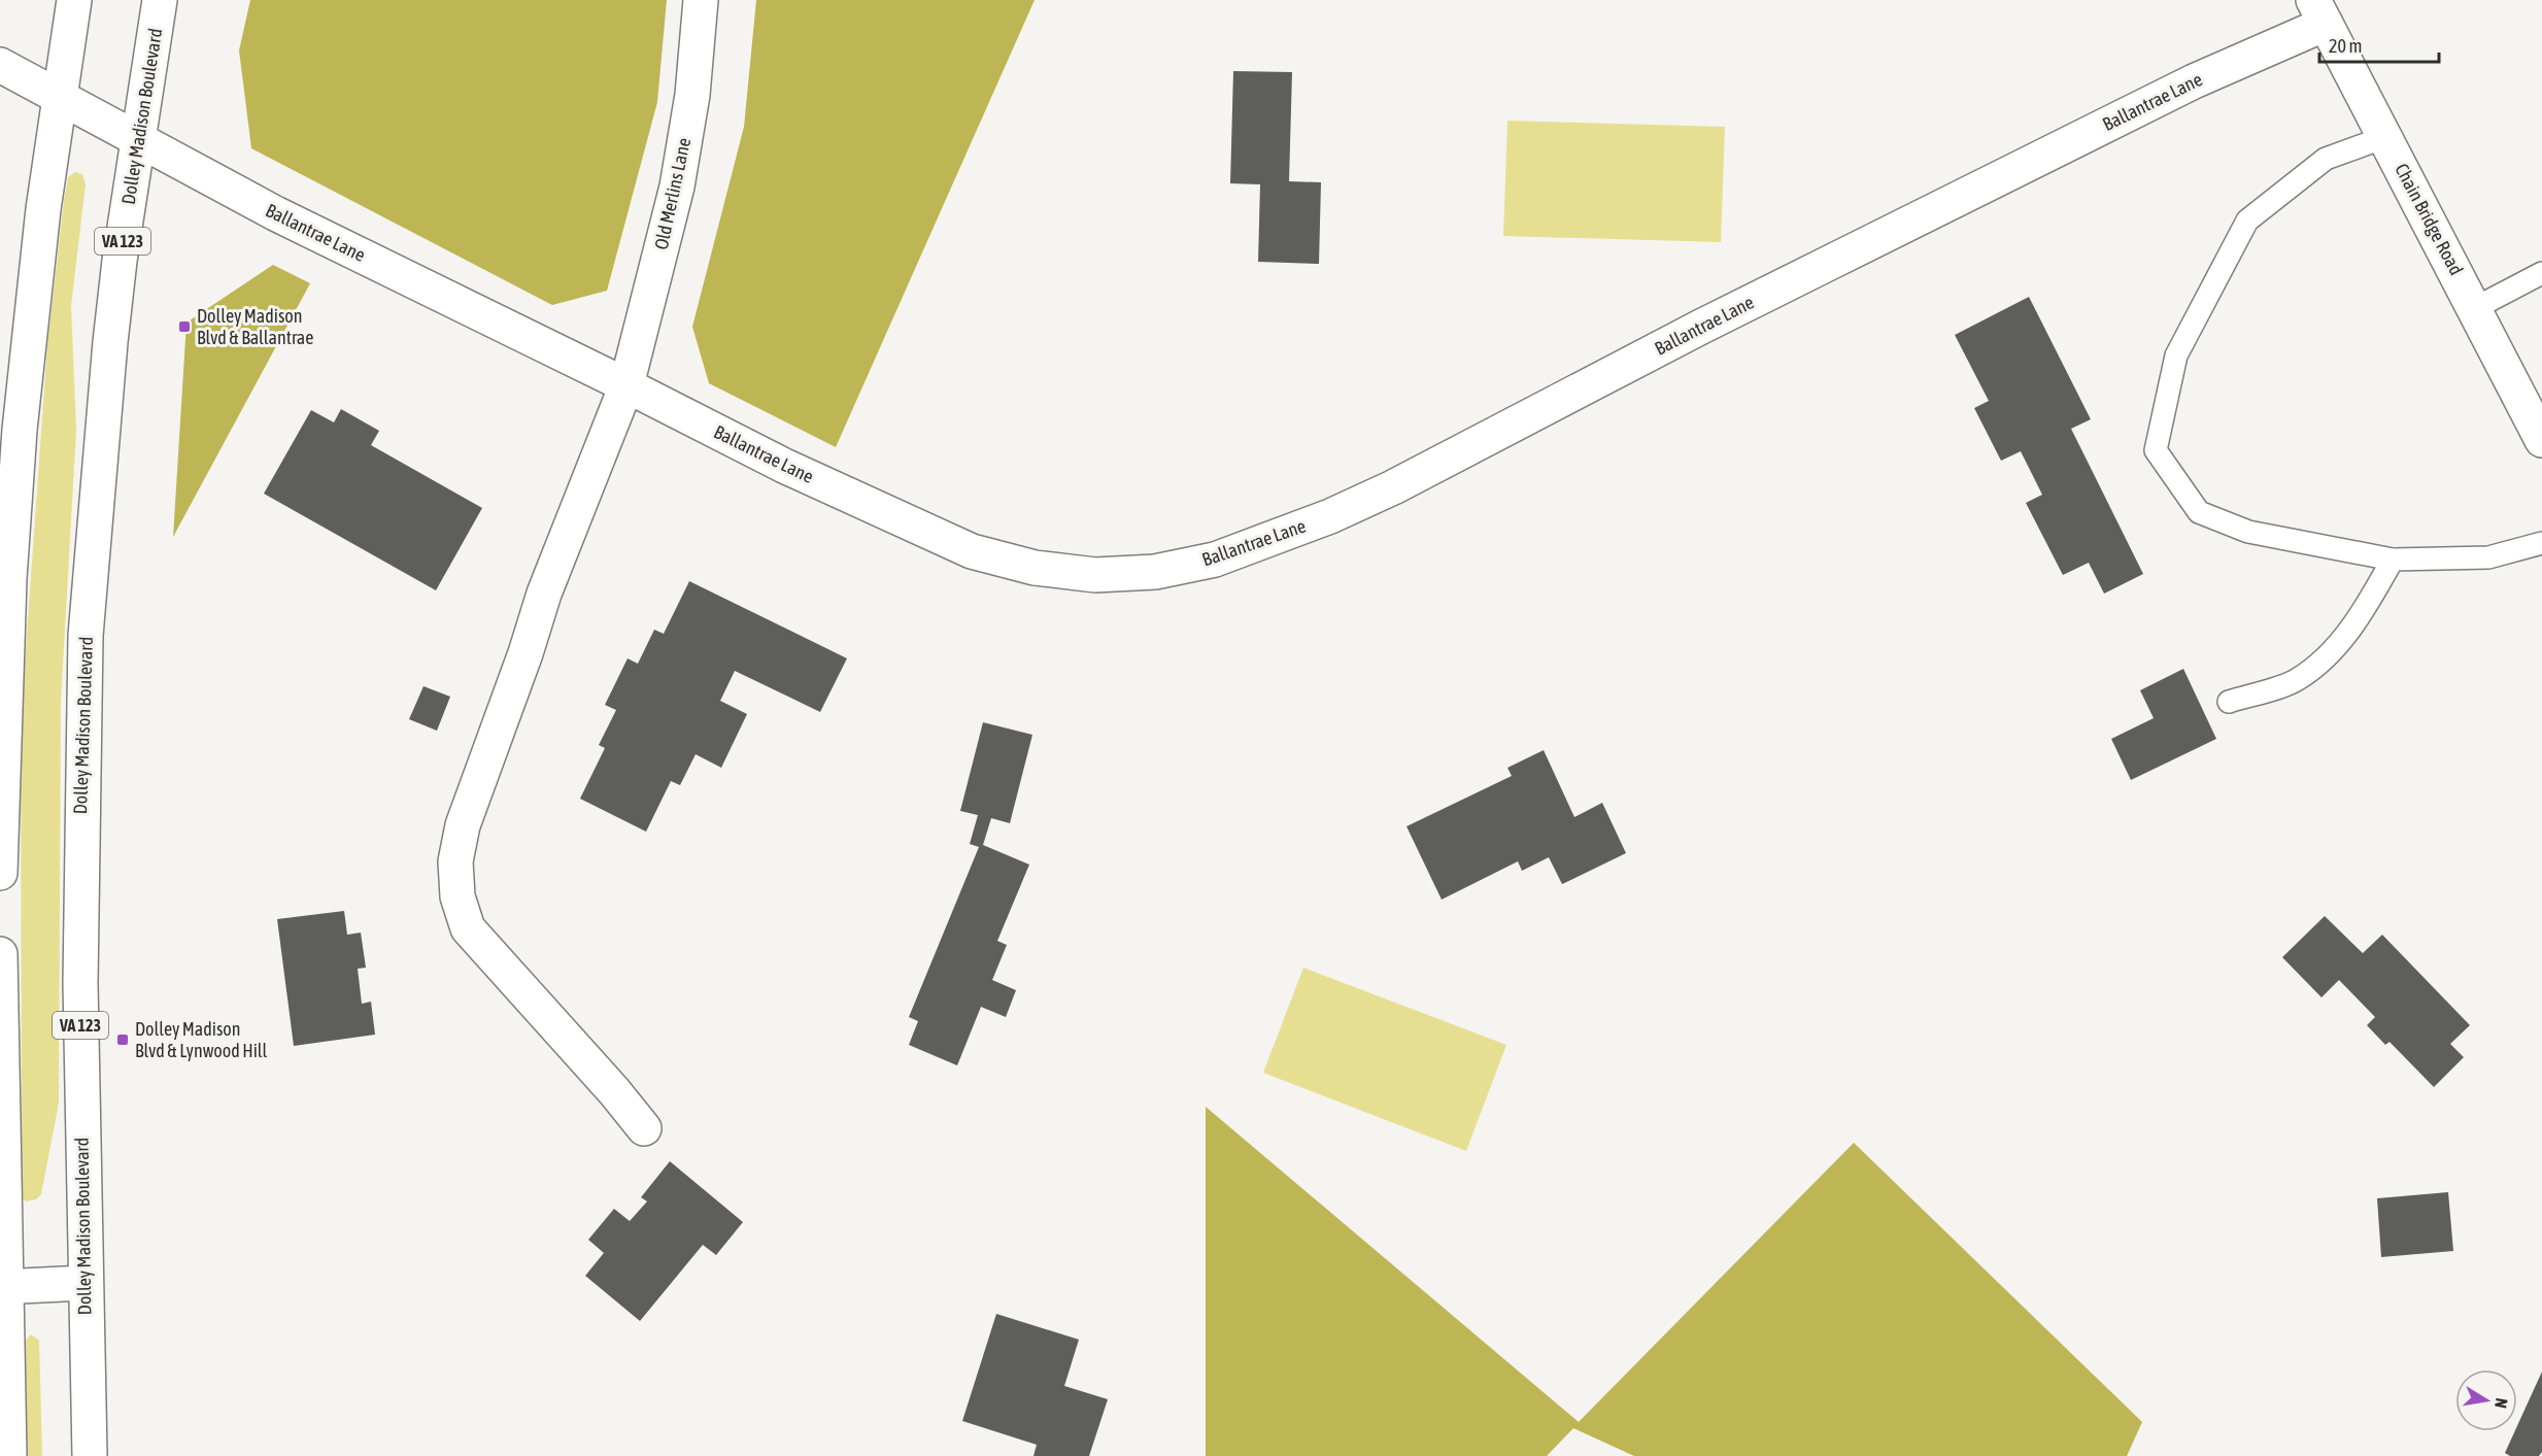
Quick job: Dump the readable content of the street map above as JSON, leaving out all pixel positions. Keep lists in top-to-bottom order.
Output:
{
  "streets": {
    "street": [
      "Ballantrae Lane",
      "Dolley Madison Boulevard",
      "Old Merlins Lane",
      "Chain Bridge Road",
      "VA 123"
    ]
  },
  "crossings": [
    ["Ballantrae Lane", "Dolley Madison Boulevard"],
    ["Ballantrae Lane", "Old Merlins Lane"],
    ["Ballantrae Lane", "Chain Bridge Road"]
  ],
  "places": {
    "transit": ["Dolley Madison Blvd & Ballantrae", "Dolley Madison Blvd & Lynwood Hill"]
  },
  "scale_bar": "20 m",
  "north": "right"
}
